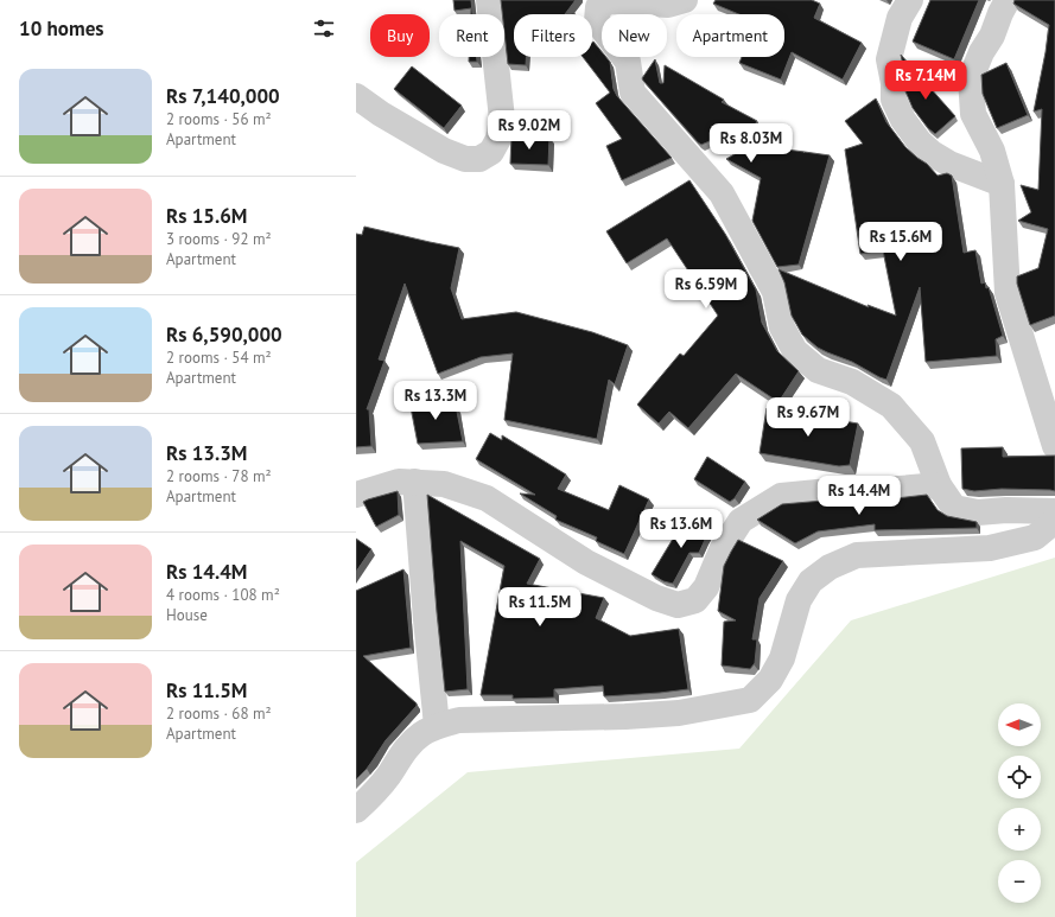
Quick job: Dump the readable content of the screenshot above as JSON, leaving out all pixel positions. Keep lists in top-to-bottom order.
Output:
{
  "north": "left",
  "page": {
    "heading": "10 homes",
    "chip": [
      "Buy",
      "Rent",
      "Filters",
      "New",
      "Apartment"
    ],
    "list": [
      {
        "name": "Rs 7,140,000",
        "note": "2 rooms · 56 m² · Apartment"
      },
      {
        "name": "Rs 15.6M",
        "note": "3 rooms · 92 m² · Apartment"
      },
      {
        "name": "Rs 6,590,000",
        "note": "2 rooms · 54 m² · Apartment"
      },
      {
        "name": "Rs 13.3M",
        "note": "2 rooms · 78 m² · Apartment"
      },
      {
        "name": "Rs 14.4M",
        "note": "4 rooms · 108 m² · House"
      },
      {
        "name": "Rs 11.5M",
        "note": "2 rooms · 68 m² · Apartment"
      }
    ],
    "price": [
      "Rs 7.14M",
      "Rs 9.02M",
      "Rs 8.03M",
      "Rs 15.6M",
      "Rs 6.59M",
      "Rs 13.3M",
      "Rs 9.67M",
      "Rs 14.4M",
      "Rs 13.6M",
      "Rs 11.5M"
    ],
    "map_buttons": ["+", "−"]
  }
}
